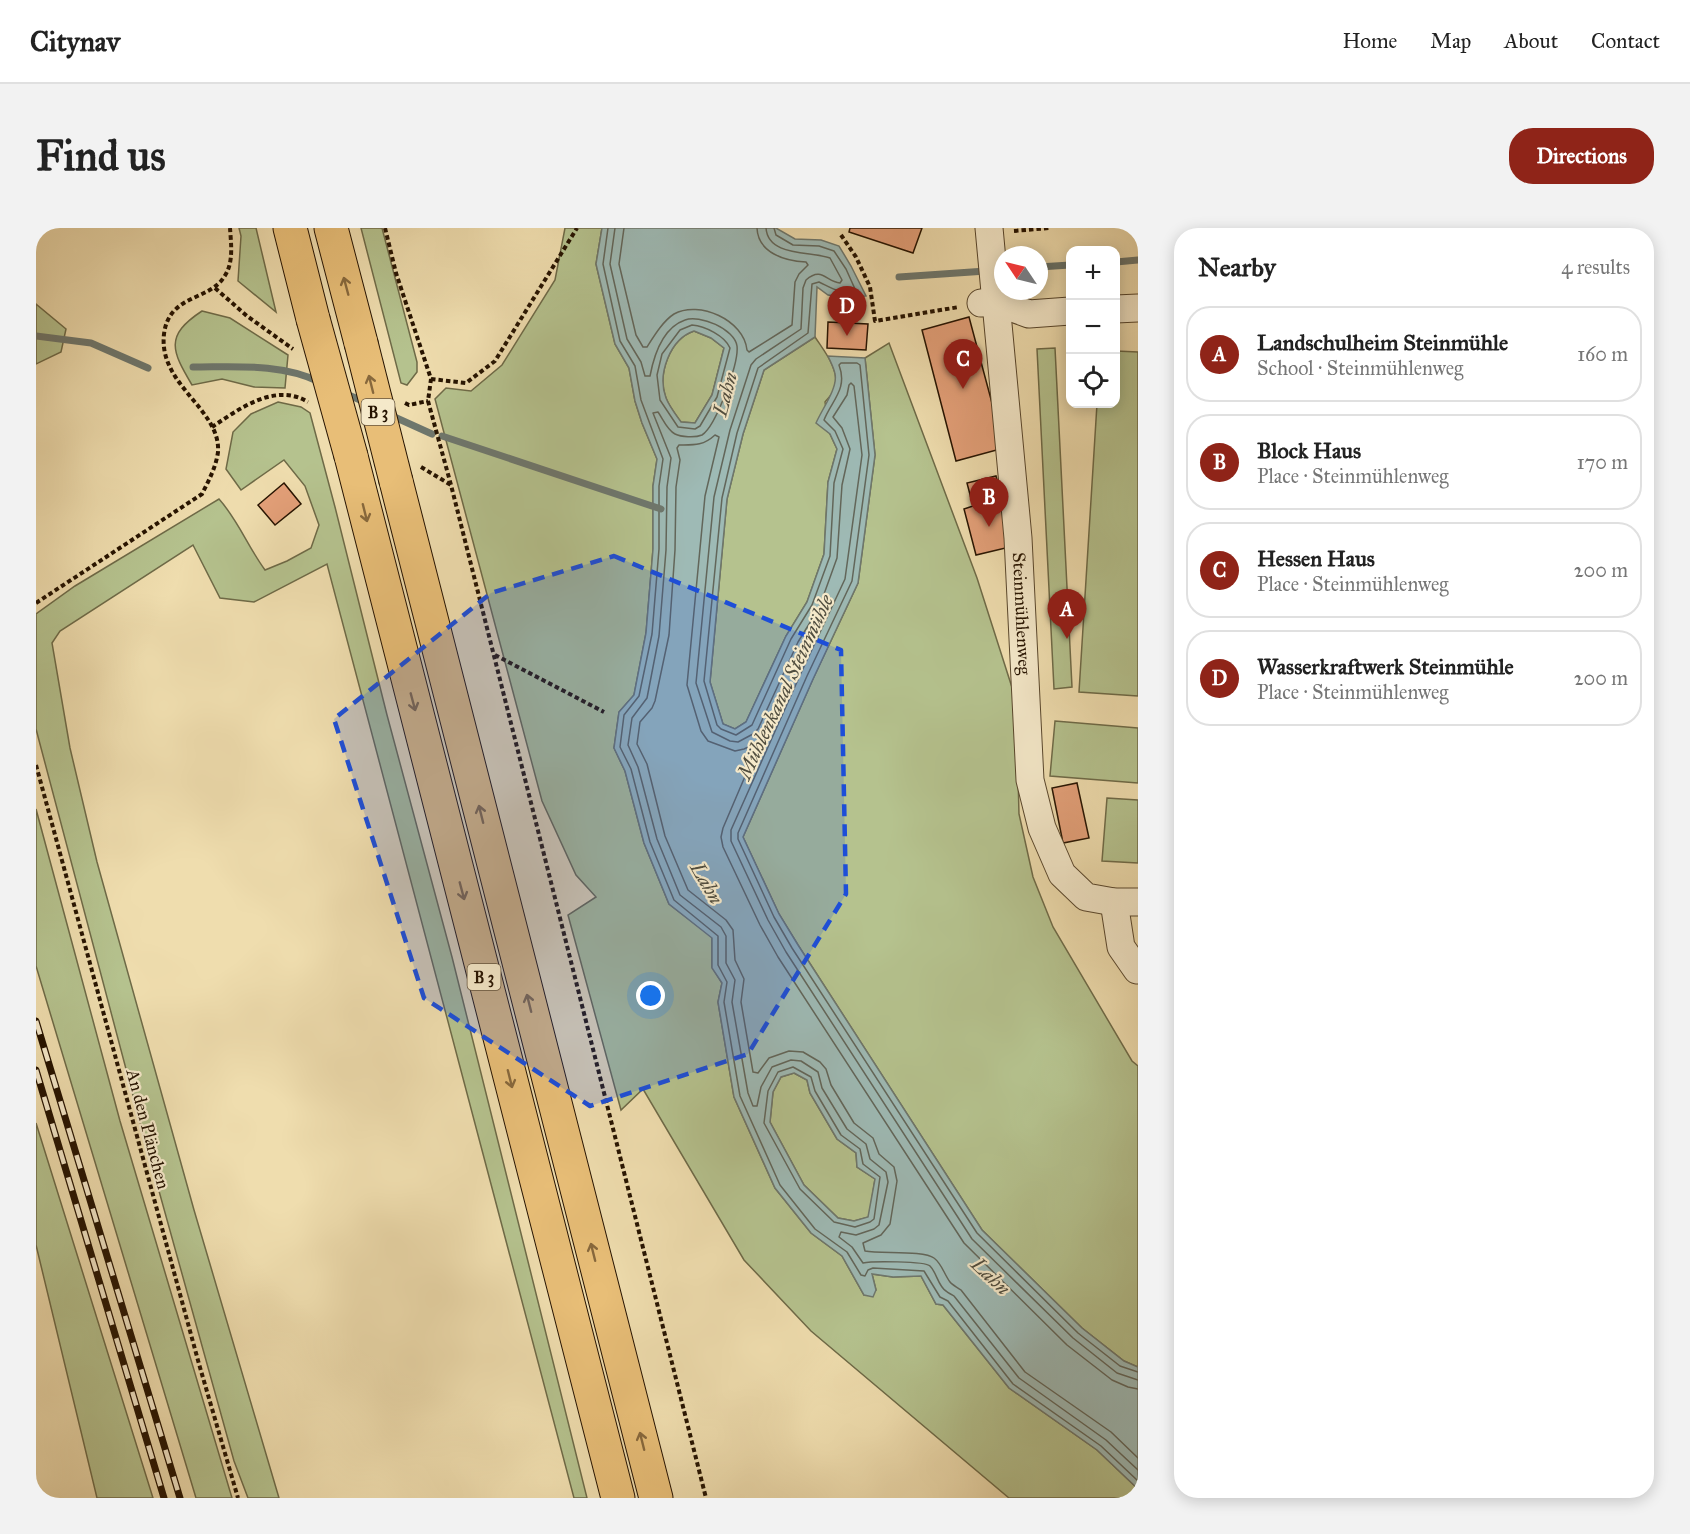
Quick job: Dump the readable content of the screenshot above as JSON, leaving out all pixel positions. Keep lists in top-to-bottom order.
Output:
{
  "streets": {
    "highway": ["B 3"],
    "street": ["Steinmühlenweg"],
    "path": ["An den Plänchen"]
  },
  "water": ["Lahn", "Mühlenkanal Steinmühle"],
  "north": "top left",
  "page": {
    "header": "Citynav",
    "nav": [
      "Home",
      "Map",
      "About",
      "Contact"
    ],
    "buttons": "Directions",
    "title": "Find us",
    "heading": ["Nearby", "4 results"],
    "map_buttons": ["+", "−"],
    "pins": [
      "D",
      "C",
      "B",
      "A"
    ],
    "list": [
      {
        "mark": "A",
        "name": "Landschulheim Steinmühle",
        "note": "School · Steinmühlenweg",
        "value": "160 m"
      },
      {
        "mark": "B",
        "name": "Block Haus",
        "note": "Place · Steinmühlenweg",
        "value": "170 m"
      },
      {
        "mark": "C",
        "name": "Hessen Haus",
        "note": "Place · Steinmühlenweg",
        "value": "200 m"
      },
      {
        "mark": "D",
        "name": "Wasserkraftwerk Steinmühle",
        "note": "Place · Steinmühlenweg",
        "value": "200 m"
      }
    ]
  }
}
